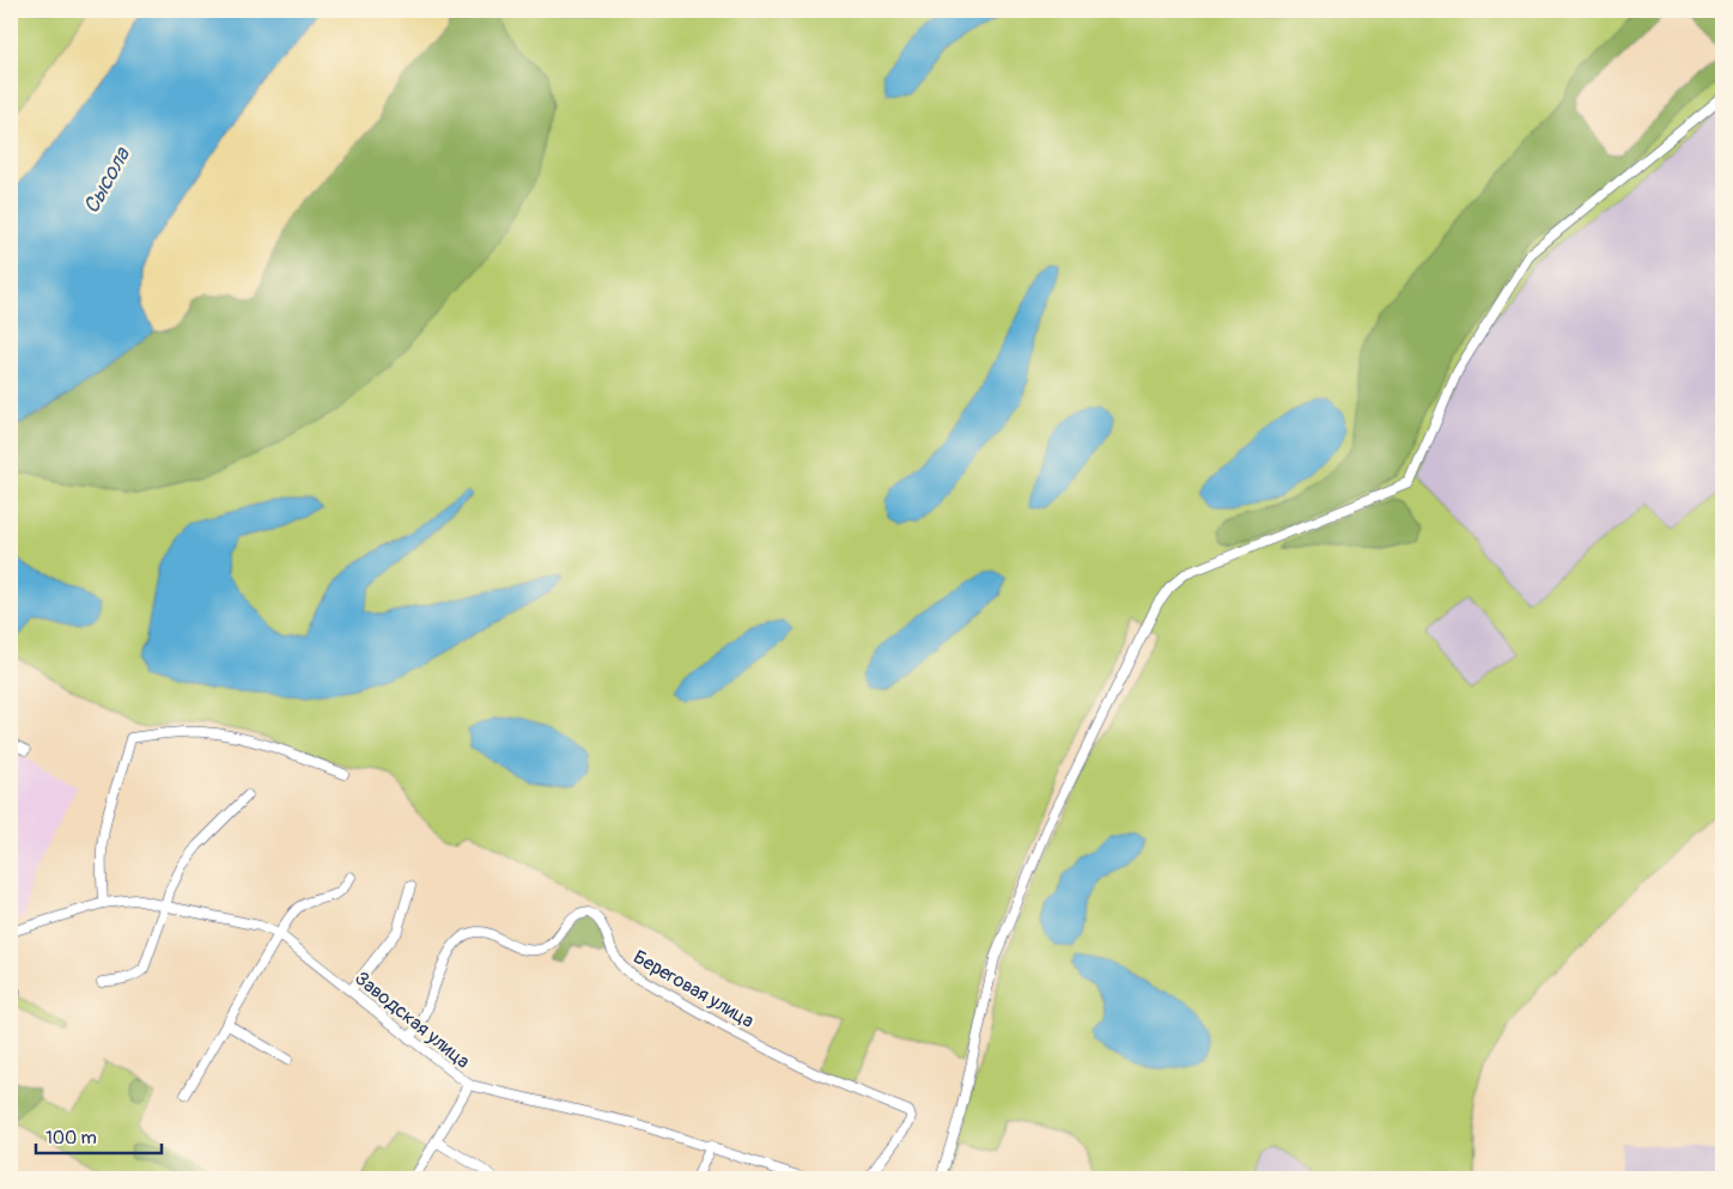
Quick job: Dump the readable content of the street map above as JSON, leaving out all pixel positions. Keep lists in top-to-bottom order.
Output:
{
  "streets": {
    "street": ["Береговая улица", "Заводская улица"]
  },
  "crossings": [
    ["Береговая улица", "Заводская улица"]
  ],
  "water": ["Сысола"],
  "scale_bar": "100 m"
}
